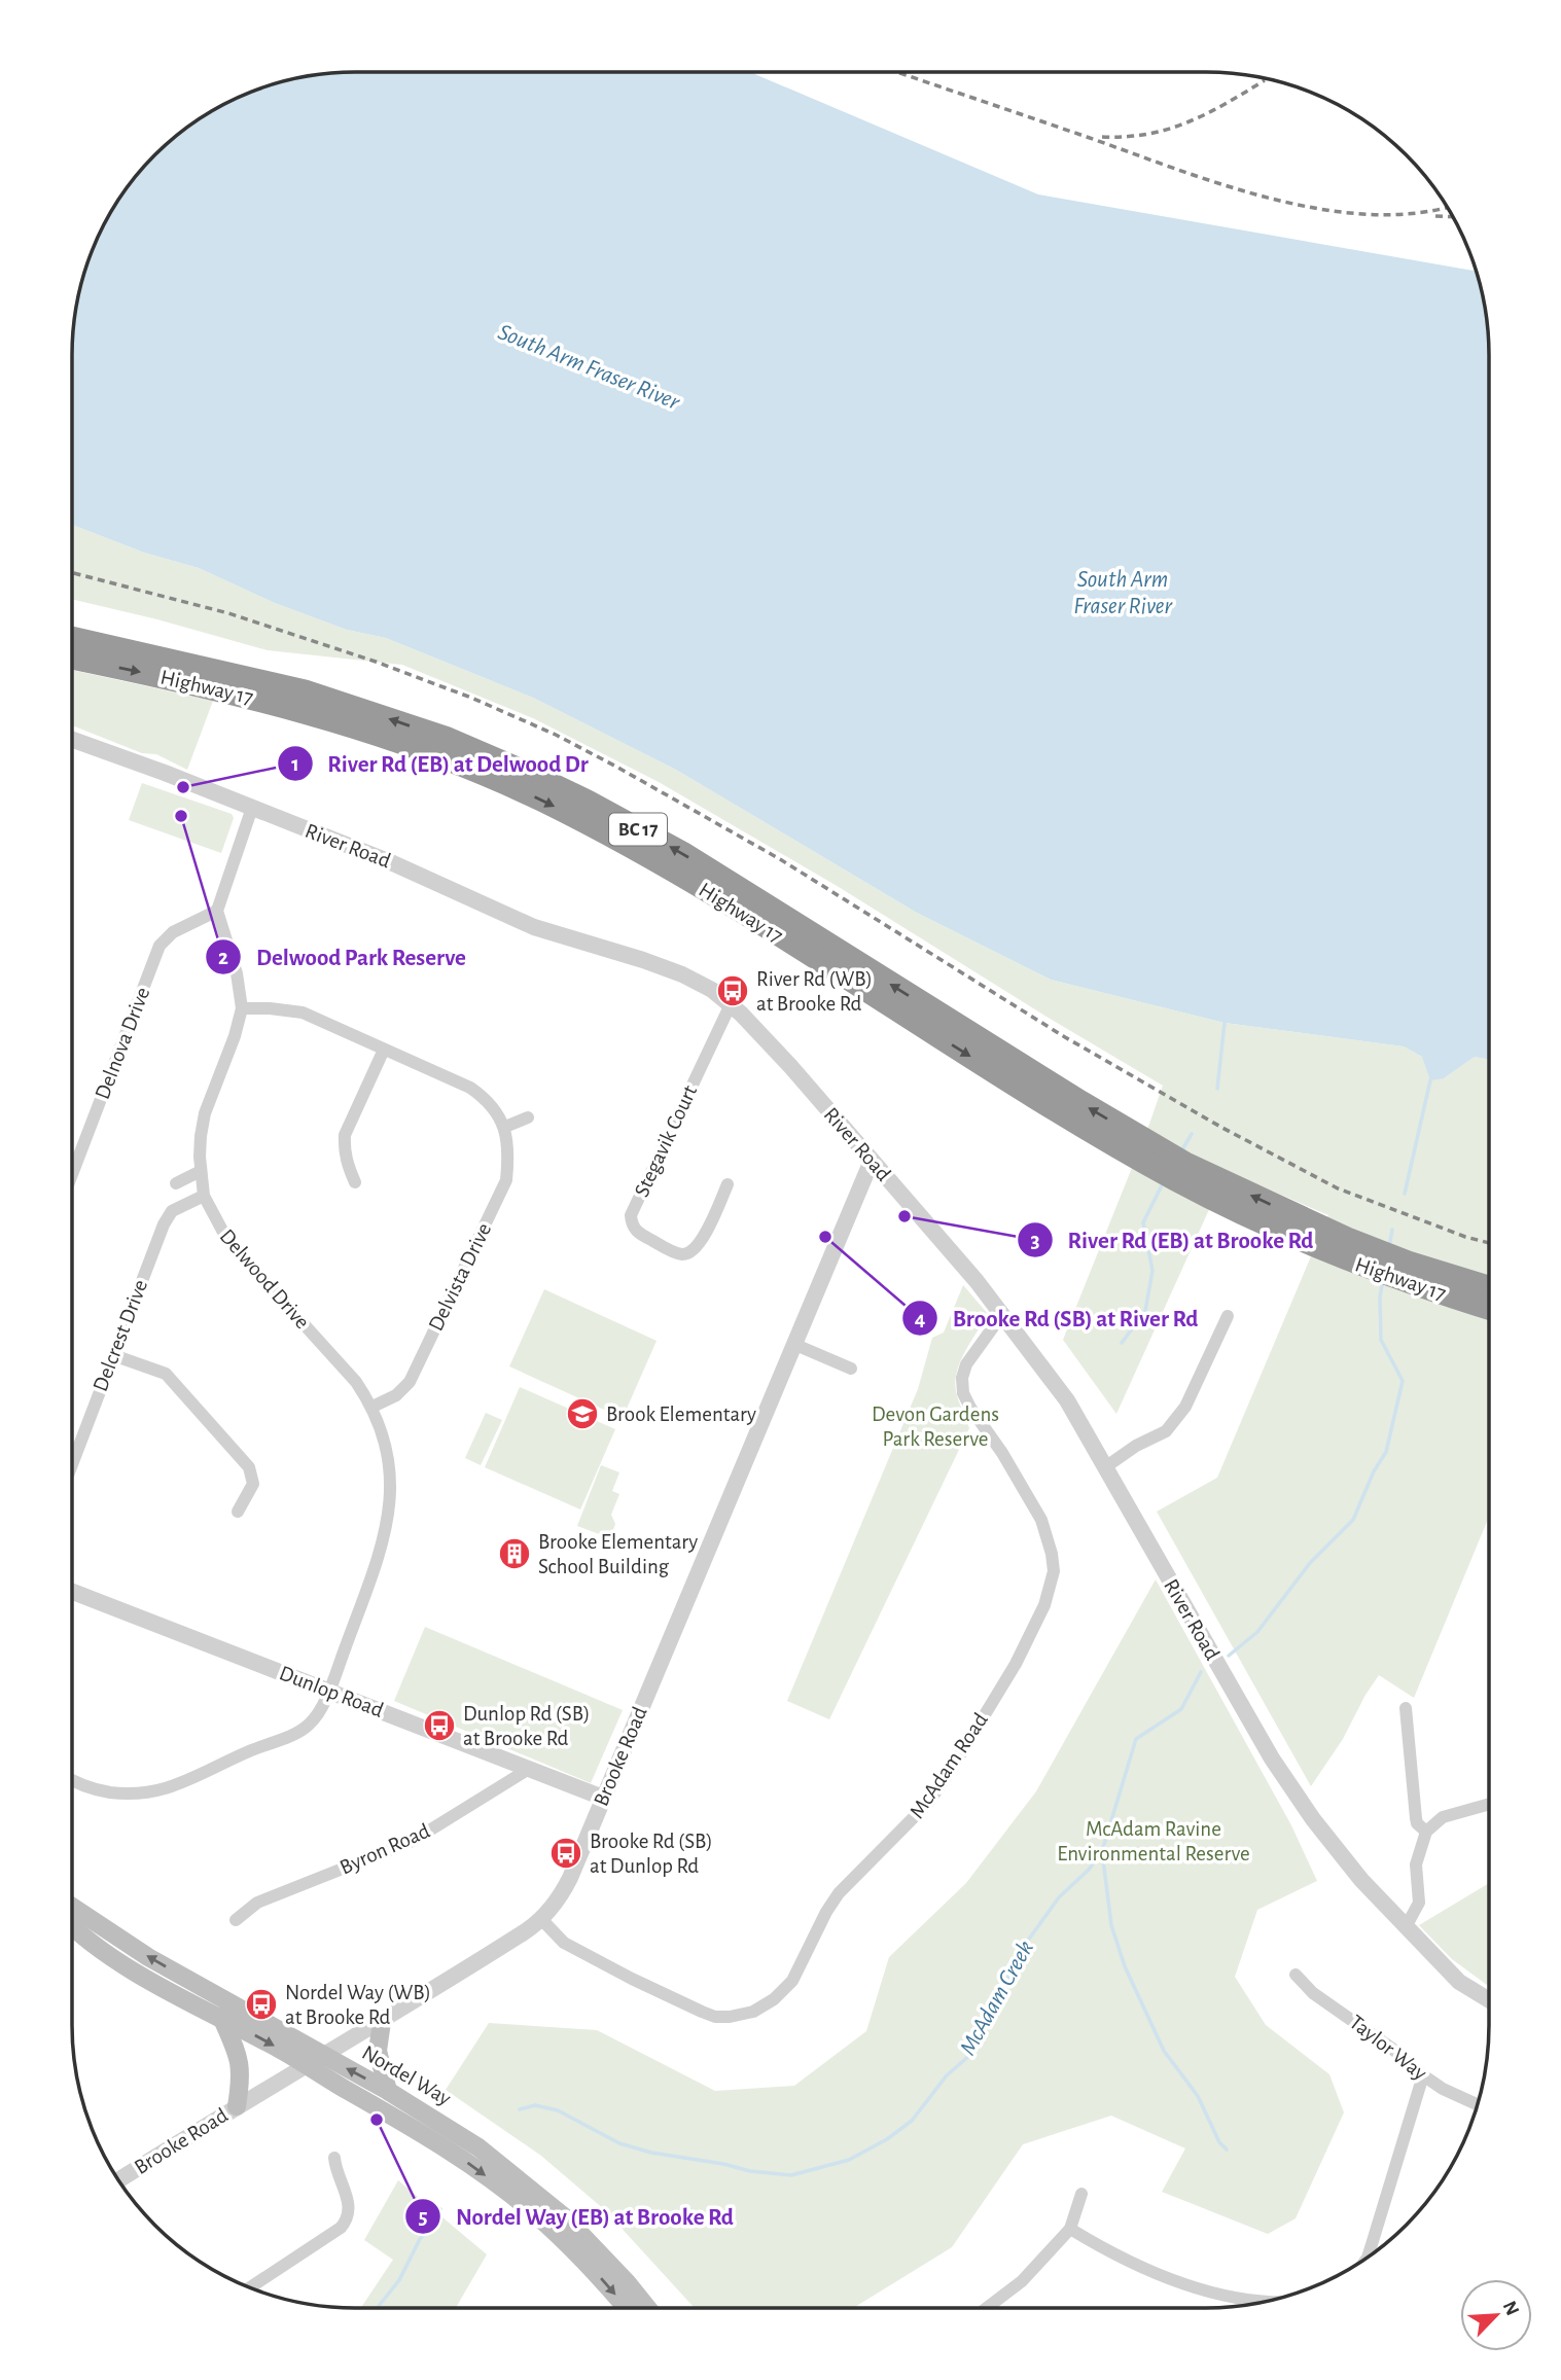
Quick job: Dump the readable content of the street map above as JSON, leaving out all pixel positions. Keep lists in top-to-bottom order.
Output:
{
  "streets": {
    "highway": ["Highway 17", "BC 17"],
    "main road": ["Nordel Way"],
    "street": [
      "River Road",
      "Delnova Drive",
      "Stegavik Court",
      "Delvista Drive",
      "Delwood Drive",
      "Delcrest Drive",
      "Dunlop Road",
      "Brooke Road",
      "McAdam Road",
      "Byron Road",
      "Taylor Way"
    ]
  },
  "crossings": [
    ["River Road", "Stegavik Court"],
    ["River Road", "Brooke Road"],
    ["River Road", "McAdam Road"],
    ["Delnova Drive", "Delwood Drive"],
    ["Delvista Drive", "Delwood Drive"],
    ["Delwood Drive", "Delcrest Drive"],
    ["Delwood Drive", "Dunlop Road"],
    ["Dunlop Road", "Brooke Road"],
    ["Dunlop Road", "Byron Road"],
    ["Brooke Road", "McAdam Road"],
    ["Brooke Road", "Nordel Way"]
  ],
  "water": ["South Arm Fraser River", "McAdam Creek"],
  "parks": ["Devon Gardens Park Reserve", "McAdam Ravine Environmental Reserve"],
  "places": {
    "other": [
      "River Rd (EB) at Delwood Dr",
      "Delwood Park Reserve",
      "River Rd (EB) at Brooke Rd",
      "Brooke Rd (SB) at River Rd",
      "Nordel Way (EB) at Brooke Rd"
    ],
    "bus stop": [
      "River Rd (WB) at Brooke Rd",
      "Dunlop Rd (SB) at Brooke Rd",
      "Brooke Rd (SB) at Dunlop Rd",
      "Nordel Way (WB) at Brooke Rd"
    ],
    "school or university": ["Brook Elementary"],
    "building": ["Brooke Elementary School Building"]
  },
  "north": "top right"
}
